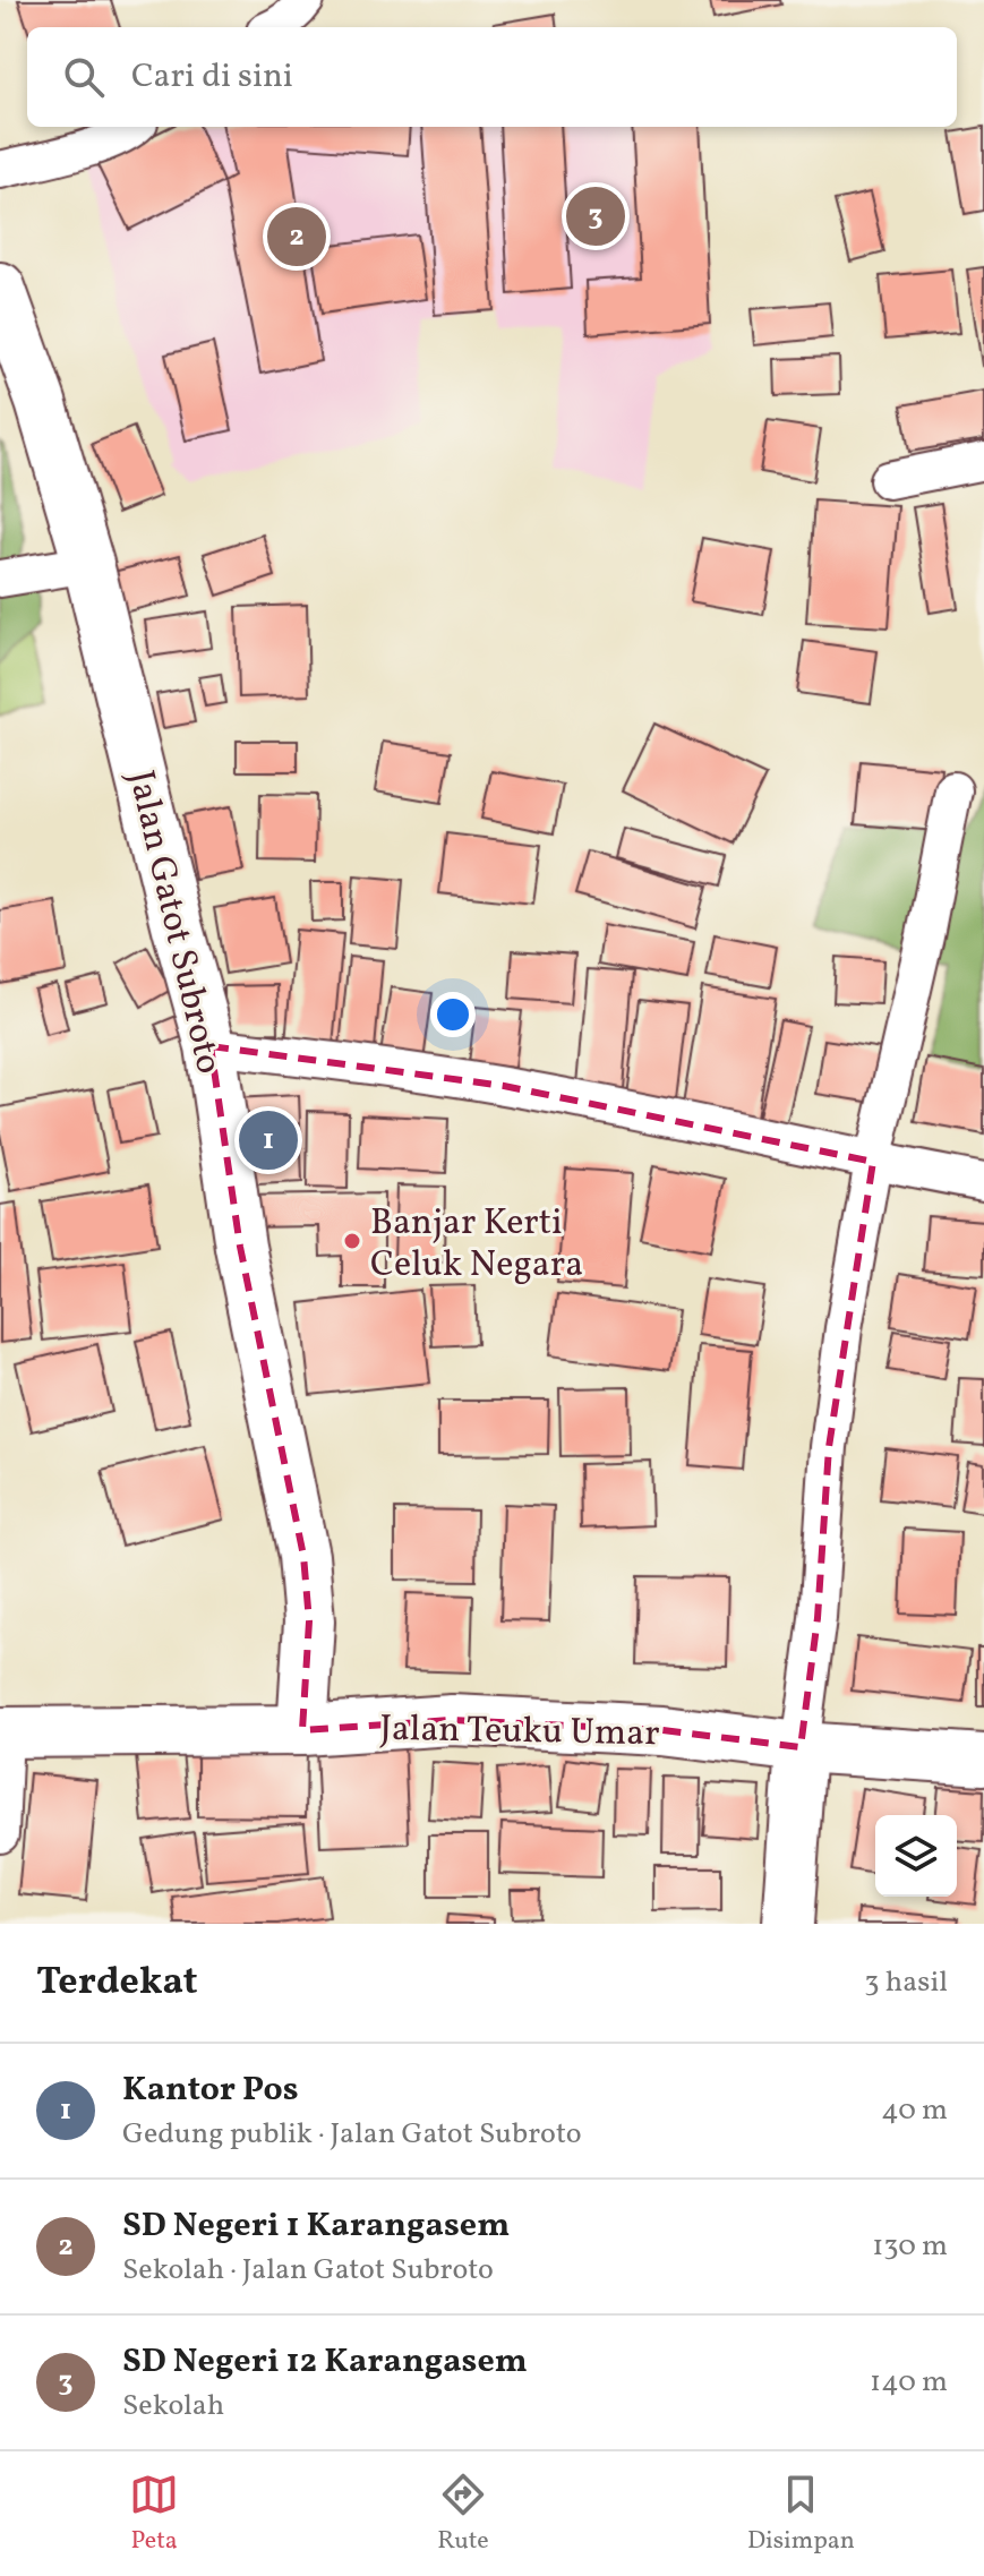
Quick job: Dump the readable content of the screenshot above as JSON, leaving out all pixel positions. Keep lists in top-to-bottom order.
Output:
{
  "streets": {
    "street": ["Jalan Gatot Subroto", "Jalan Teuku Umar"]
  },
  "crossings": [
    ["Jalan Gatot Subroto", "Jalan Teuku Umar"]
  ],
  "places": ["Banjar Kerti Celuk Negara"],
  "page": {
    "search": "Cari di sini",
    "pins": ["3", "2", "1"],
    "heading": ["Terdekat", "3 hasil"],
    "list": [
      {
        "mark": "1",
        "name": "Kantor Pos",
        "note": "Gedung publik · Jalan Gatot Subroto",
        "value": "40 m"
      },
      {
        "mark": "2",
        "name": "SD Negeri 1 Karangasem",
        "note": "Sekolah · Jalan Gatot Subroto",
        "value": "130 m"
      },
      {
        "mark": "3",
        "name": "SD Negeri 12 Karangasem",
        "note": "Sekolah",
        "value": "140 m"
      }
    ],
    "nav": ["Peta", "Rute", "Disimpan"]
  }
}
